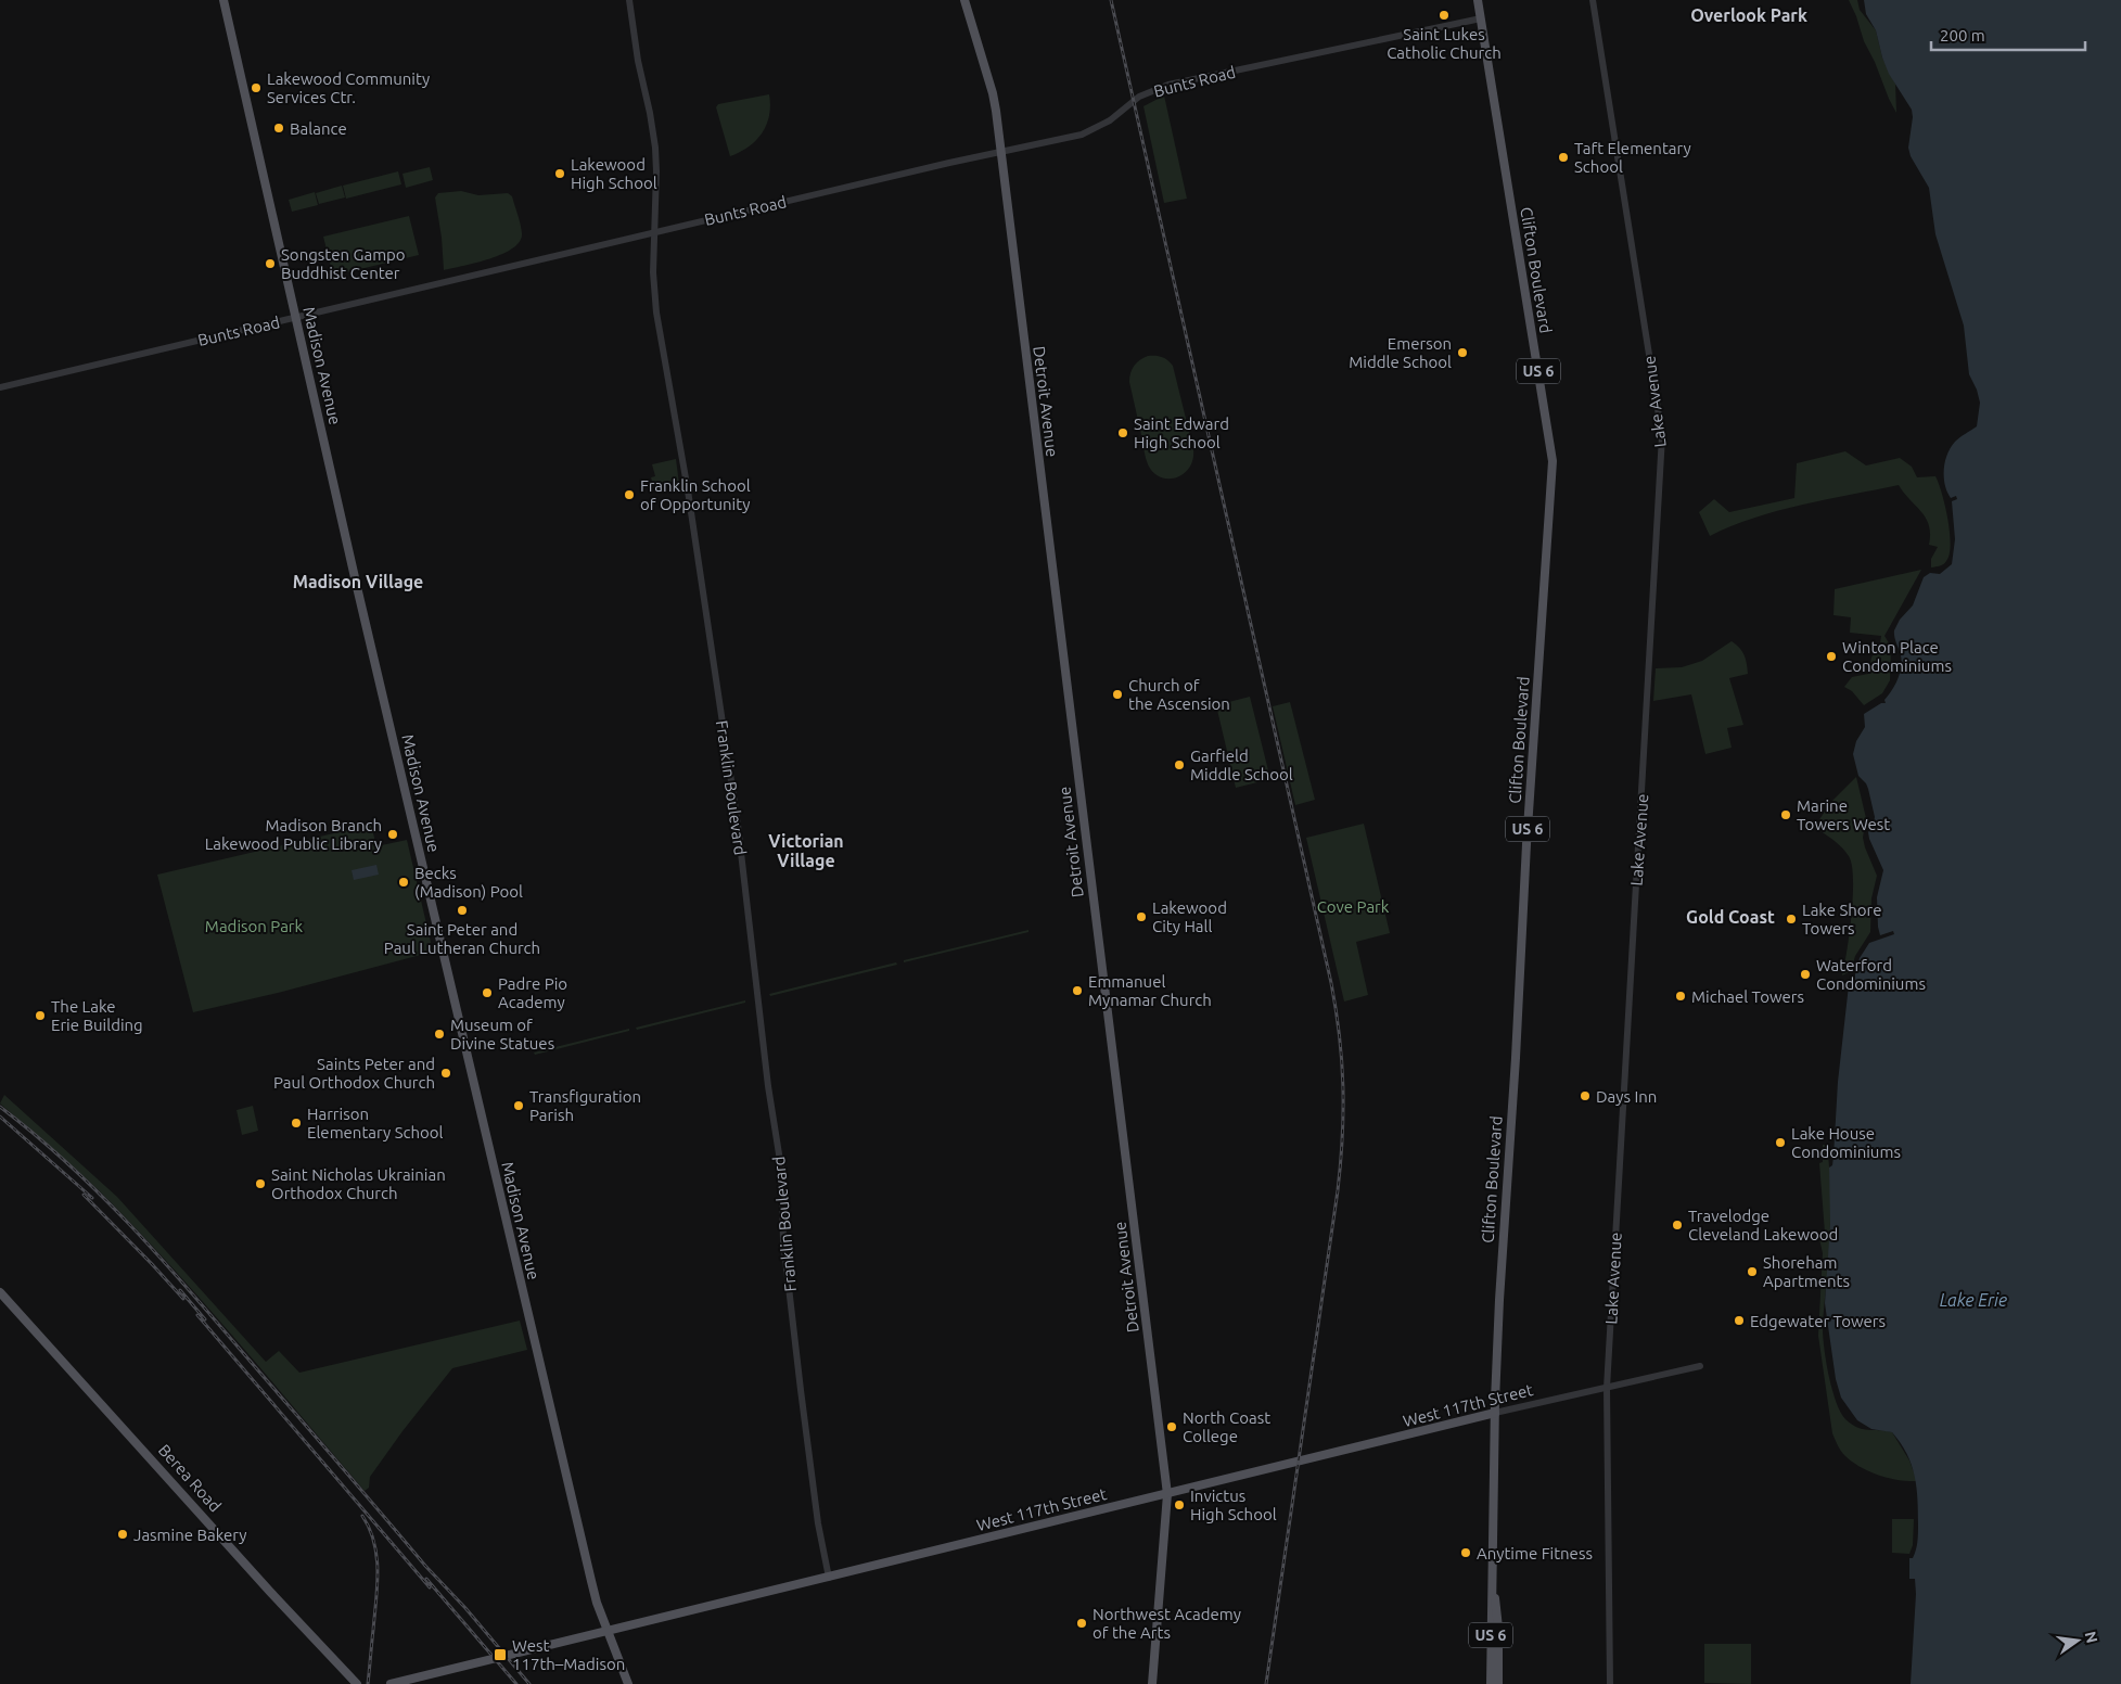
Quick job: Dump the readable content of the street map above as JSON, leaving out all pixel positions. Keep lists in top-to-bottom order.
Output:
{
  "streets": {
    "main road": [
      "Clifton Boulevard",
      "Madison Avenue",
      "US 6",
      "Detroit Avenue",
      "West 117th Street",
      "Berea Road"
    ],
    "street": ["Bunts Road", "Lake Avenue", "Franklin Boulevard"]
  },
  "crossings": [
    ["Bunts Road", "Clifton Boulevard"],
    ["Bunts Road", "Madison Avenue"],
    ["Bunts Road", "Detroit Avenue"],
    ["Bunts Road", "Franklin Boulevard"],
    ["Clifton Boulevard", "West 117th Street"],
    ["Madison Avenue", "West 117th Street"],
    ["Detroit Avenue", "West 117th Street"],
    ["Lake Avenue", "West 117th Street"],
    ["Franklin Boulevard", "West 117th Street"]
  ],
  "districts": [
    "Overlook Park",
    "Madison Village",
    "Victorian Village",
    "Gold Coast"
  ],
  "water": ["Lake Erie"],
  "parks": ["Cove Park", "Madison Park"],
  "places": {
    "other": [
      "Saint Lukes Catholic Church",
      "Lakewood Community Services Ctr.",
      "Balance",
      "Taft Elementary School",
      "Lakewood High School",
      "Songsten Gampo Buddhist Center",
      "Emerson Middle School",
      "Saint Edward High School",
      "Franklin School of Opportunity",
      "Winton Place Condominiums",
      "Church of the Ascension",
      "Garfield Middle School",
      "Marine Towers West",
      "Madison Branch Lakewood Public Library",
      "Becks (Madison) Pool",
      "Saint Peter and Paul Lutheran Church",
      "Lakewood City Hall",
      "Lake Shore Towers",
      "Waterford Condominiums",
      "Emmanuel Mynamar Church",
      "Padre Pio Academy",
      "Michael Towers",
      "The Lake Erie Building",
      "Museum of Divine Statues",
      "Saints Peter and Paul Orthodox Church",
      "Days Inn",
      "Transfiguration Parish",
      "Harrison Elementary School",
      "Lake House Condominiums",
      "Saint Nicholas Ukrainian Orthodox Church",
      "Travelodge Cleveland Lakewood",
      "Shoreham Apartments",
      "Edgewater Towers",
      "North Coast College",
      "Invictus High School",
      "Jasmine Bakery",
      "Anytime Fitness",
      "Northwest Academy of the Arts"
    ],
    "transit": ["West 117th–Madison"]
  },
  "scale_bar": "200 m",
  "north": "right"
}
